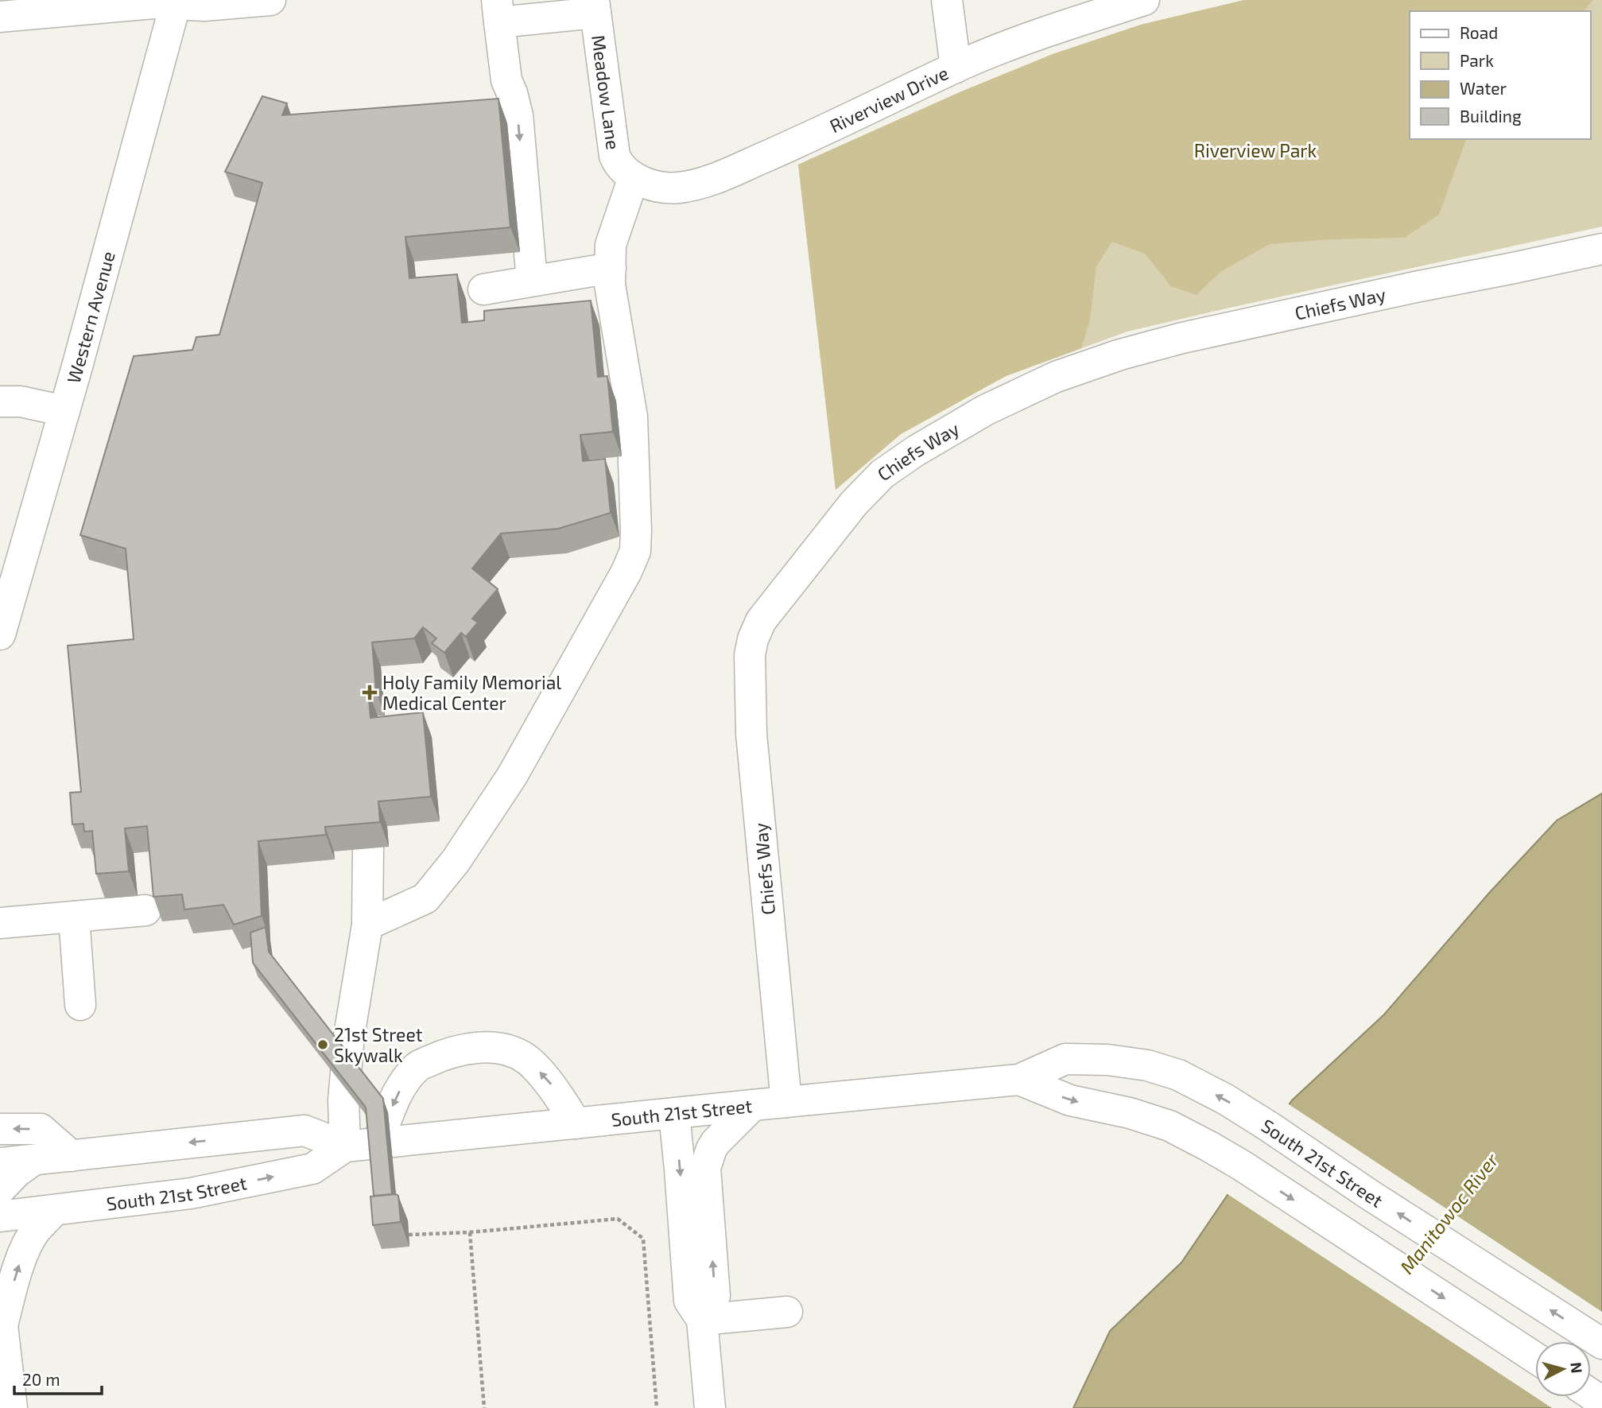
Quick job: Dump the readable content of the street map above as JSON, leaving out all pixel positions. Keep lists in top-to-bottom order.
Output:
{
  "streets": {
    "street": [
      "Meadow Lane",
      "Riverview Drive",
      "Chiefs Way",
      "Western Avenue",
      "South 21st Street"
    ]
  },
  "crossings": [
    ["Meadow Lane", "Riverview Drive"],
    ["Chiefs Way", "South 21st Street"]
  ],
  "water": ["Manitowoc River"],
  "parks": ["Riverview Park"],
  "places": {
    "health": ["Holy Family Memorial Medical Center"],
    "other": ["21st Street Skywalk"]
  },
  "legend": [
    "Road",
    "Park",
    "Water",
    "Building"
  ],
  "scale_bar": "20 m",
  "north": "right"
}
